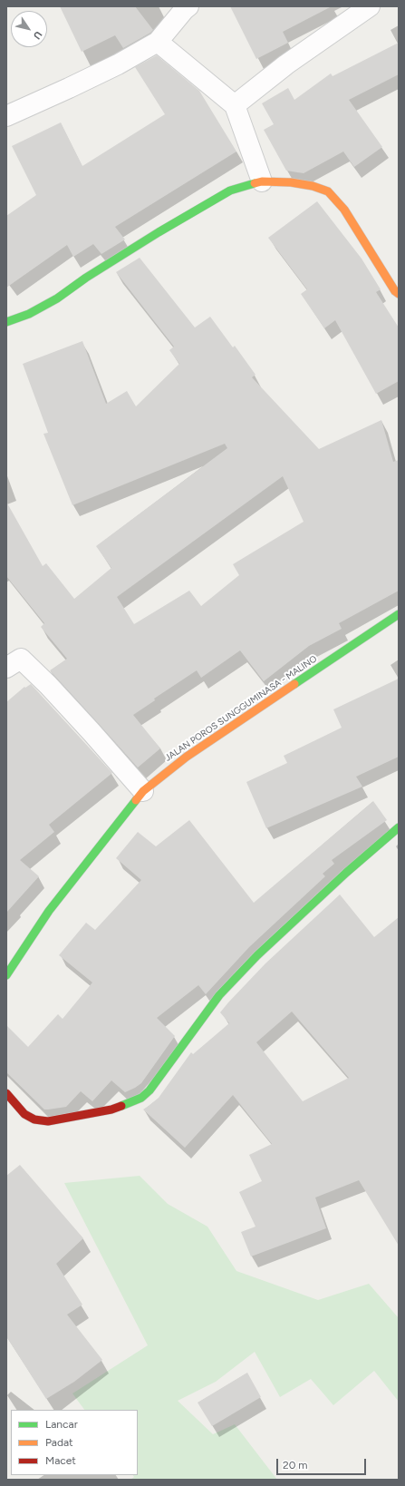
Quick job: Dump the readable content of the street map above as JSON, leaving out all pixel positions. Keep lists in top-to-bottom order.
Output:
{
  "streets": {
    "street": ["JALAN POROS SUNGGUMINASA - MALINO"]
  },
  "legend": ["Lancar", "Padat", "Macet"],
  "scale_bar": "20 m",
  "north": "bottom right"
}
